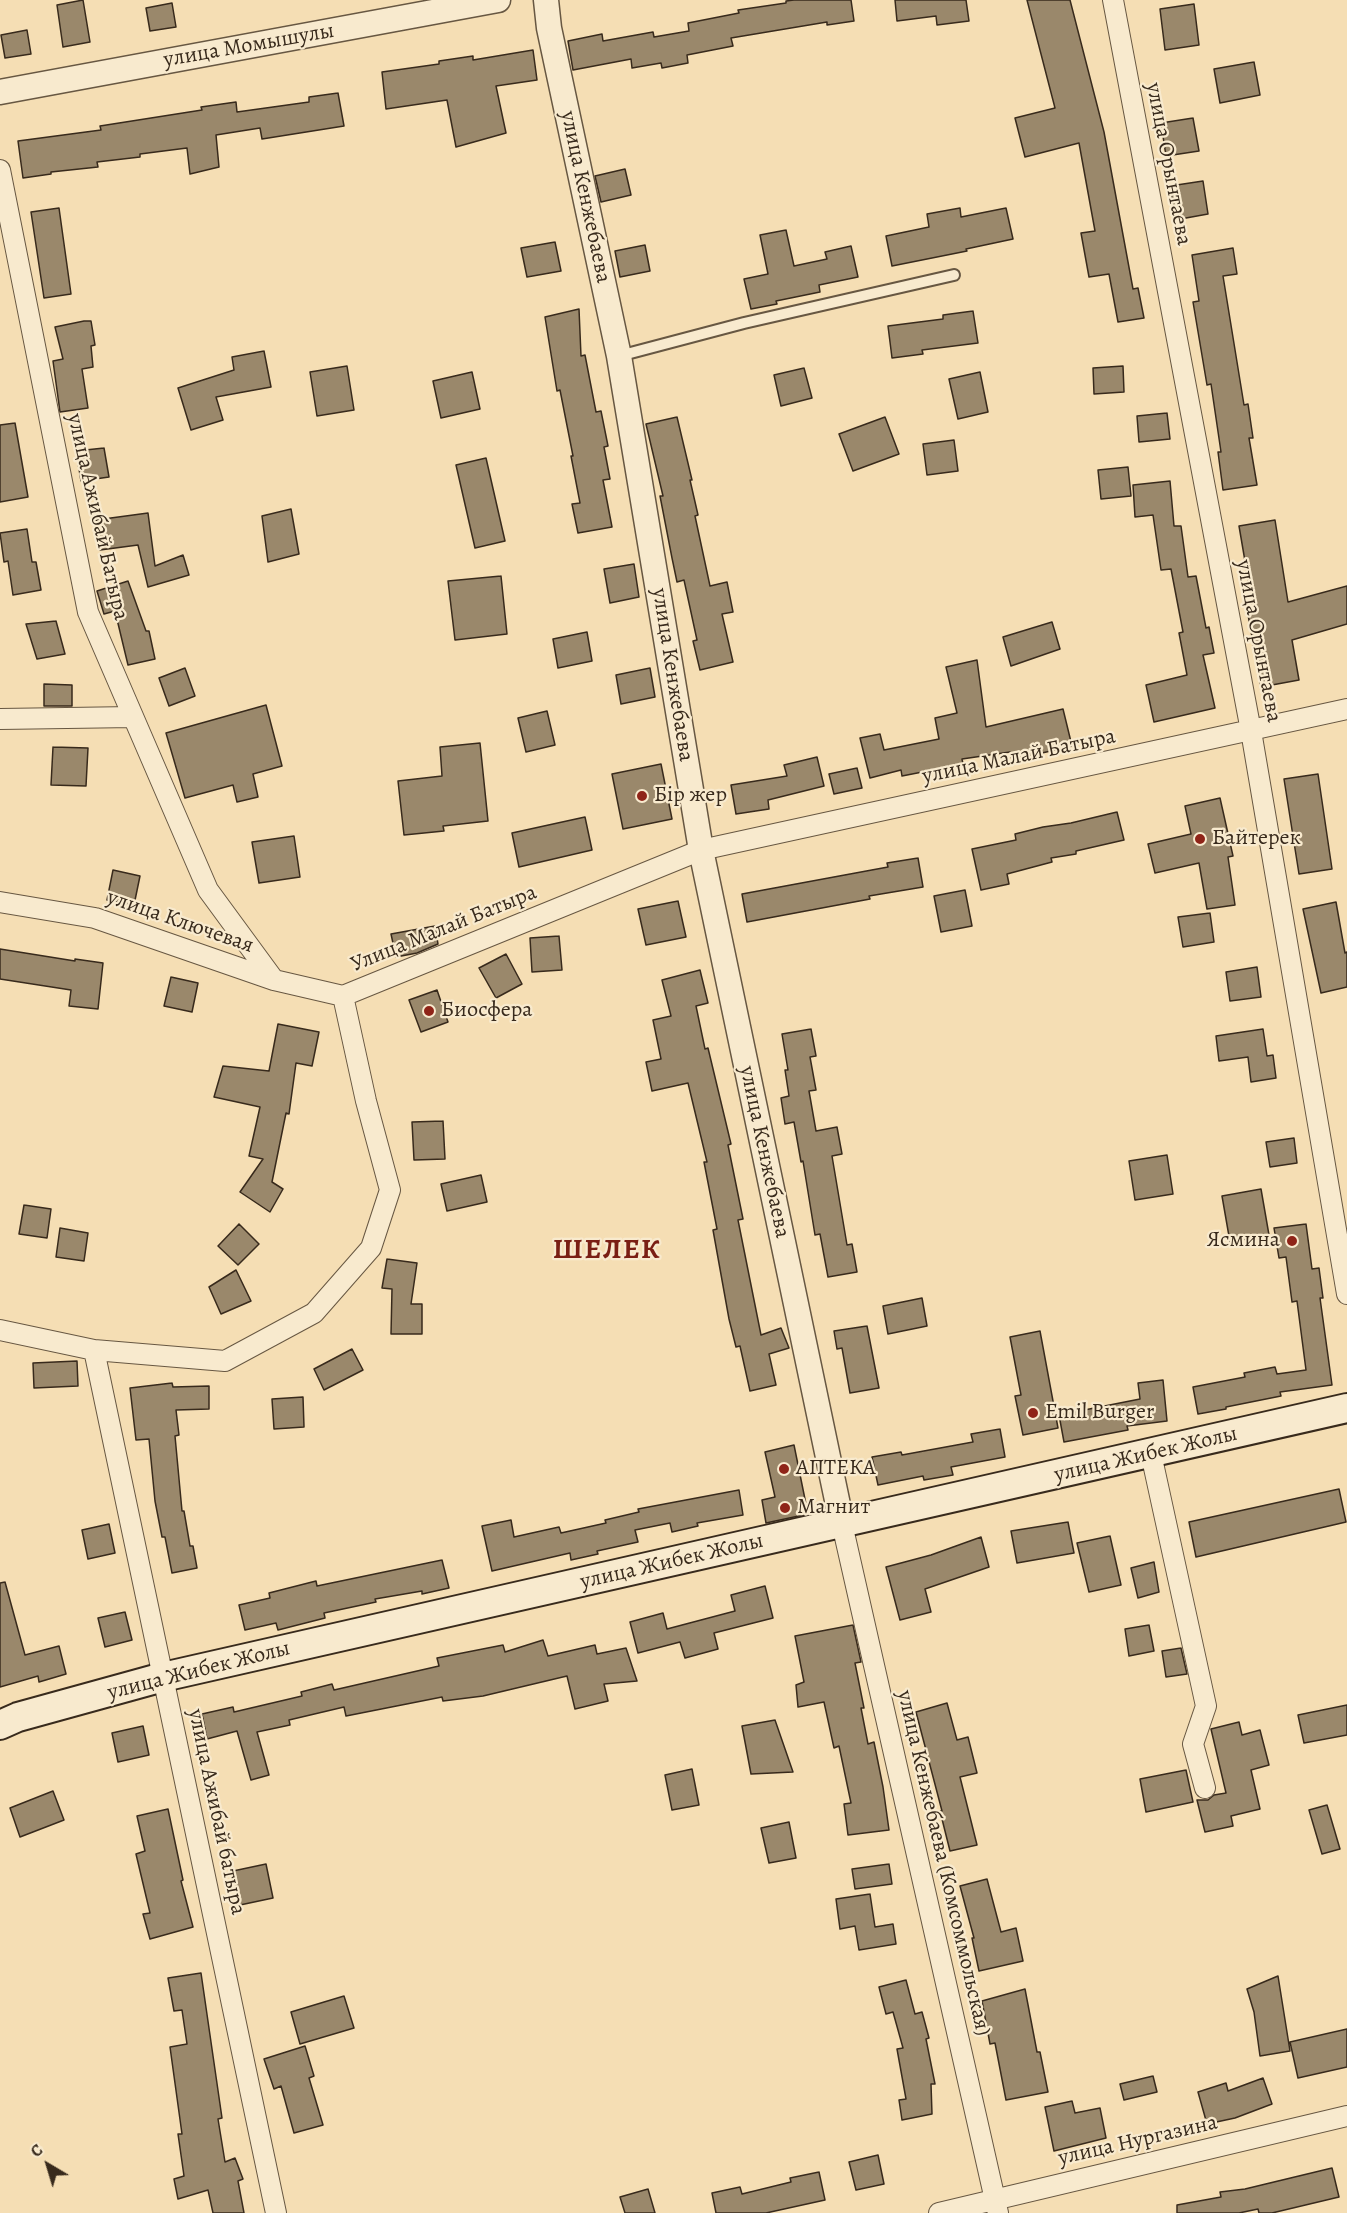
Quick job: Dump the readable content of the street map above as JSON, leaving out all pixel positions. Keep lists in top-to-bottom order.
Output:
{
  "streets": {
    "main road": ["улица Жибек Жолы"],
    "street": [
      "улица Момышулы",
      "улица Орынтаева",
      "улица Кенжебаева",
      "улица Ажибай Батыра",
      "улица Малай Батыра",
      "улица Ключевая",
      "Улица Малай Батыра",
      "улица Ажибай батыра",
      "улица Кенжебаева (Комсоммольская)",
      "улица Нургазина"
    ]
  },
  "crossings": [
    ["улица Орынтаева", "улица Малай Батыра"],
    ["улица Кенжебаева", "улица Малай Батыра"],
    ["улица Кенжебаева", "Улица Малай Батыра"],
    ["улица Кенжебаева", "улица Жибек Жолы"],
    ["улица Кенжебаева", "улица Кенжебаева (Комсоммольская)"],
    ["улица Ажибай Батыра", "улица Ключевая"],
    ["улица Малай Батыра", "Улица Малай Батыра"],
    ["улица Ключевая", "Улица Малай Батыра"],
    ["Улица Малай Батыра", "улица Ажибай батыра"],
    ["улица Жибек Жолы", "улица Ажибай батыра"],
    ["улица Жибек Жолы", "улица Кенжебаева (Комсоммольская)"],
    ["улица Кенжебаева (Комсоммольская)", "улица Нургазина"]
  ],
  "districts": ["ШЕЛЕК"],
  "places": [
    "Бір жер",
    "Байтерек",
    "Биосфера",
    "Ясмина",
    "Emil Burger",
    "АПТЕКА",
    "Магнит"
  ],
  "north": "top left"
}
